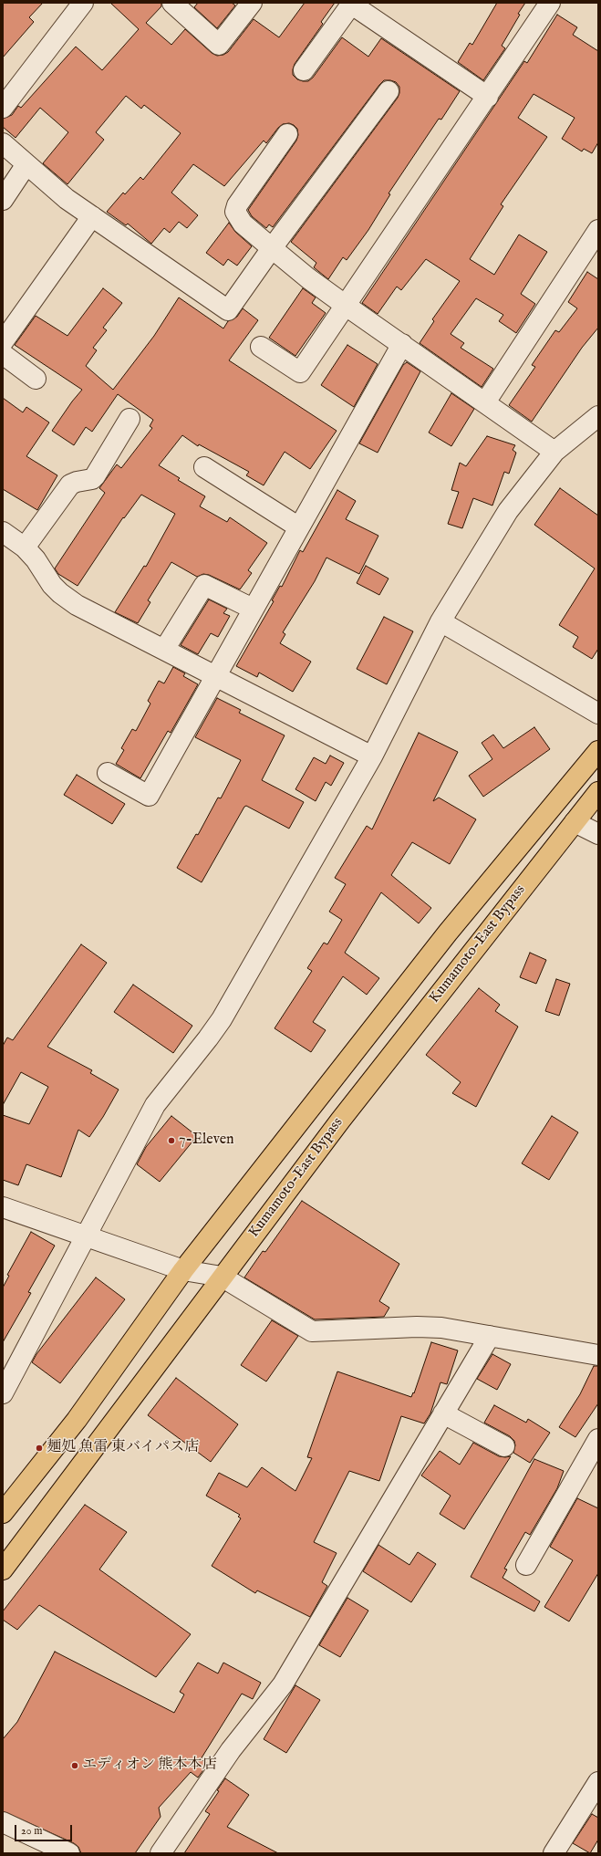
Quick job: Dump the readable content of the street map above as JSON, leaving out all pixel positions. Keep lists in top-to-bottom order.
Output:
{
  "streets": {
    "highway": ["Kumamoto-East Bypass"]
  },
  "places": ["7-Eleven", "麺処 魚雷 東バイパス店", "エディオン 熊本本店"],
  "scale_bar": "20 m"
}
